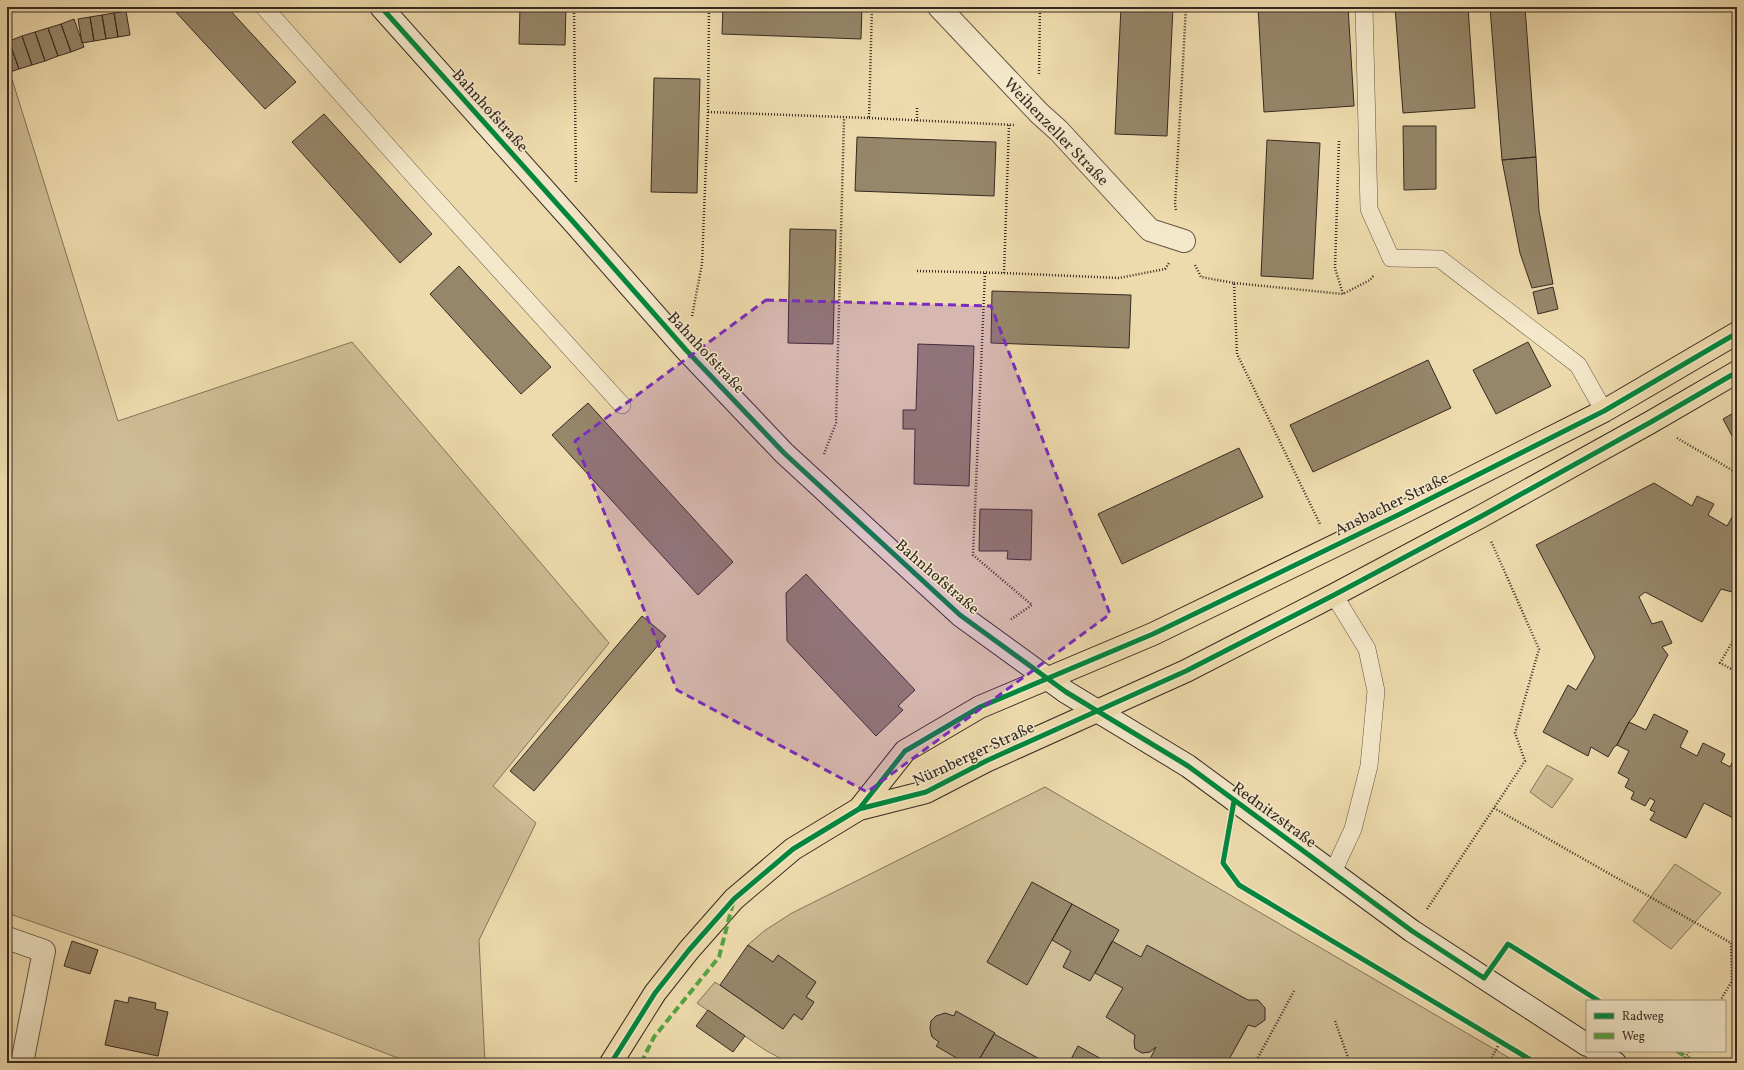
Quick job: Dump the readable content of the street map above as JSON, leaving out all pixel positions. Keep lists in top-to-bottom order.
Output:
{
  "streets": {
    "main road": [
      "Bahnhofstraße",
      "Weihenzeller Straße",
      "Ansbacher Straße",
      "Nürnberger Straße",
      "Rednitzstraße"
    ]
  },
  "crossings": [
    ["Bahnhofstraße", "Ansbacher Straße"],
    ["Bahnhofstraße", "Nürnberger Straße"],
    ["Bahnhofstraße", "Rednitzstraße"],
    ["Ansbacher Straße", "Nürnberger Straße"],
    ["Ansbacher Straße", "Rednitzstraße"],
    ["Nürnberger Straße", "Rednitzstraße"]
  ],
  "legend": ["Radweg", "Weg"]
}
